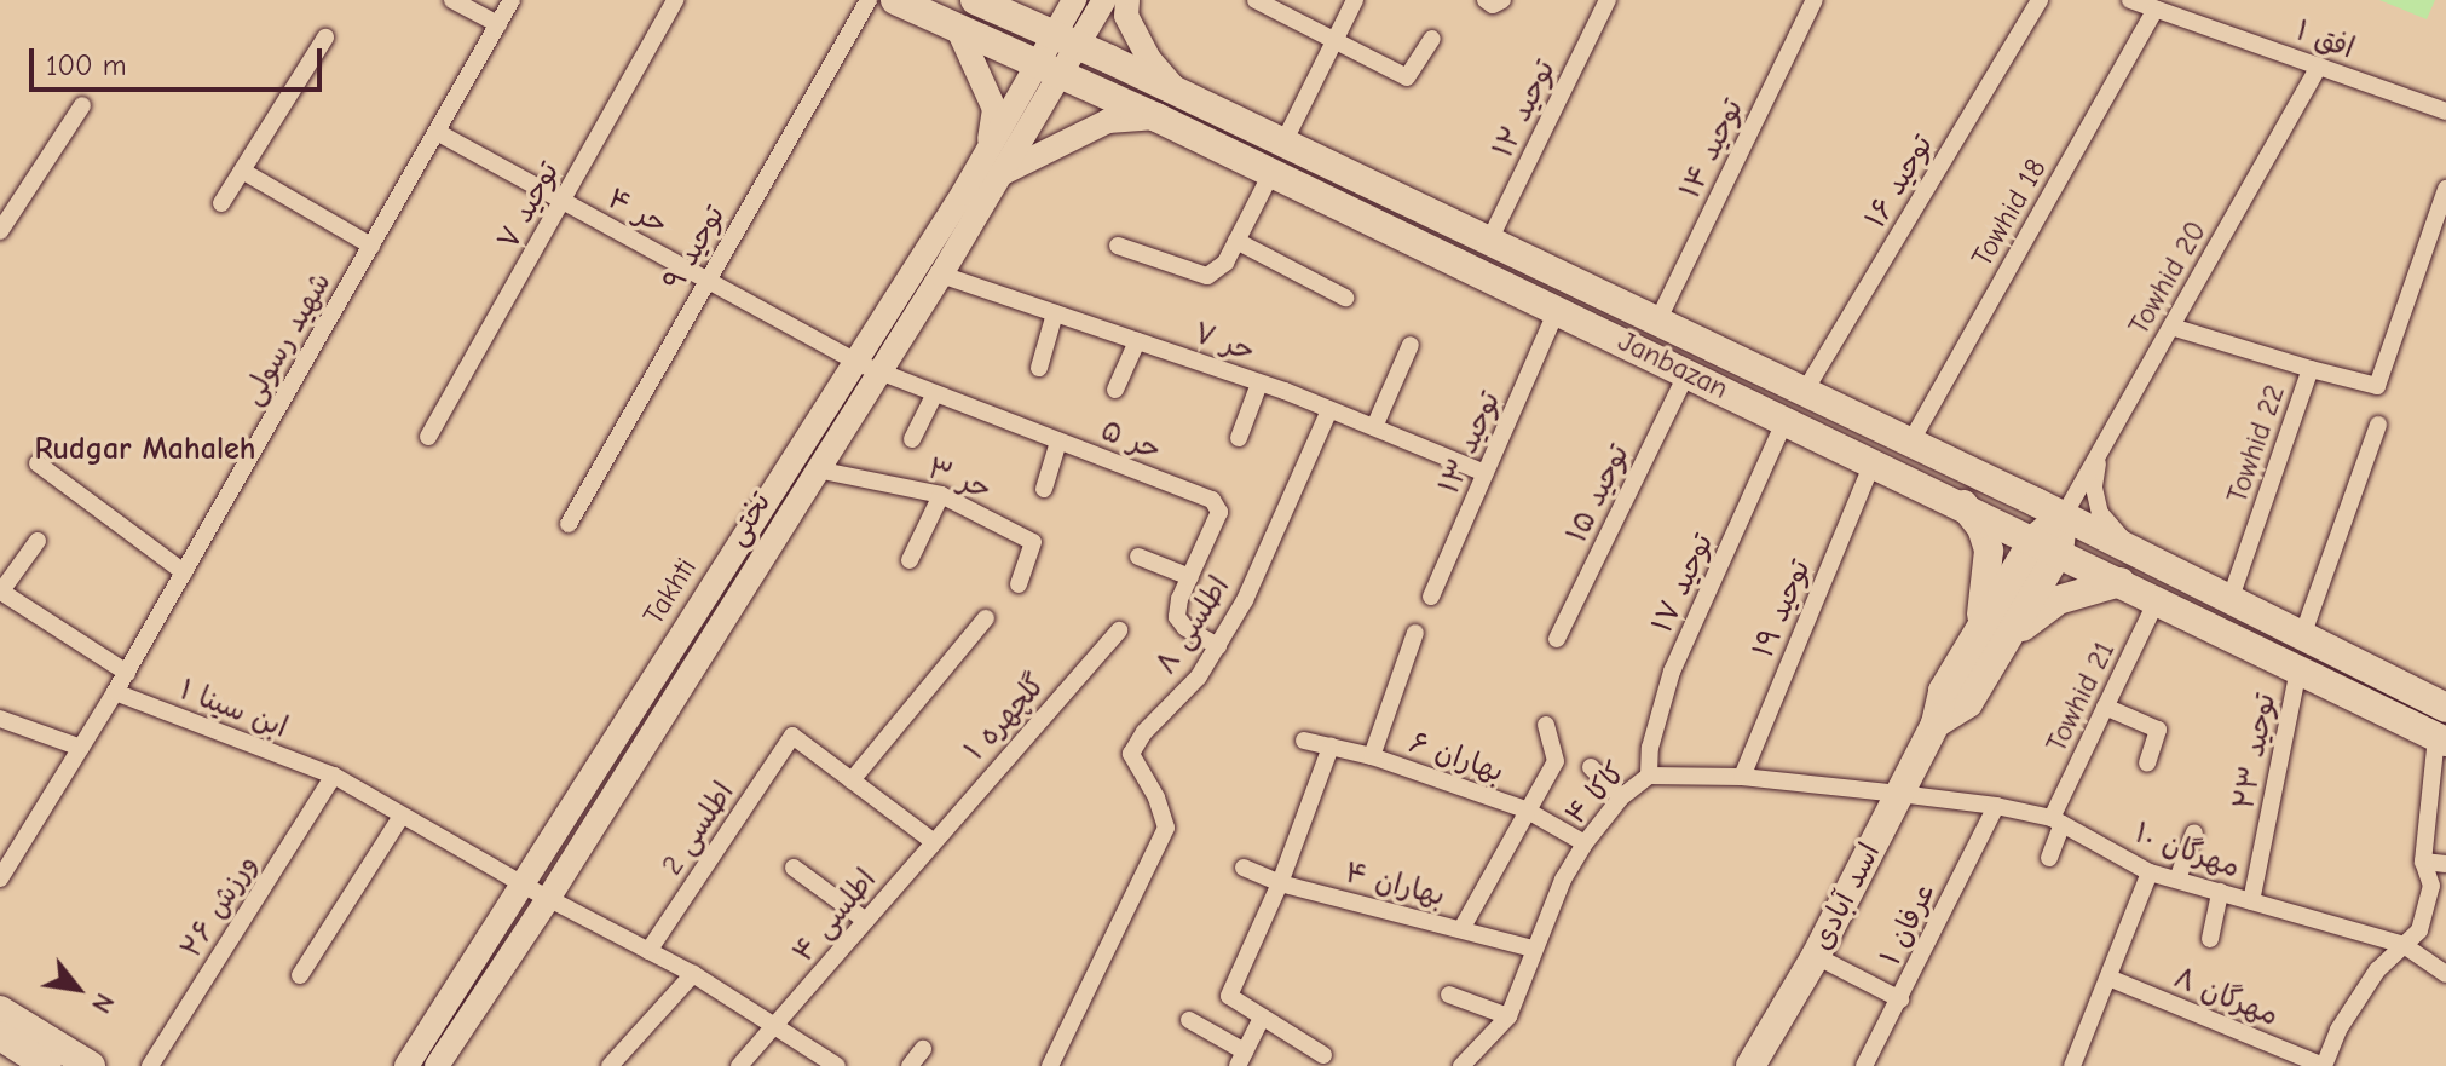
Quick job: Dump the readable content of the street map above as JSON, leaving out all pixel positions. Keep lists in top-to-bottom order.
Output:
{
  "streets": {
    "main road": [
      "Janbazan",
      "تختی",
      "Takhti",
      "اسد آبادی"
    ],
    "street": [
      "افق ۱",
      "توحید ۱۲",
      "توحید ۱۴",
      "توحید ۱۶",
      "توحید ۷",
      "حر ۴",
      "Towhid 18",
      "توحید ۹",
      "Towhid 20",
      "شهید رسولی",
      "حر ۷",
      "حر ۵",
      "توحید ۱۳",
      "Towhid 22",
      "حر ۳",
      "توحید ۱۵",
      "توحید ۱۷",
      "توحید ۱۹",
      "اطلسی ۸",
      "Towhid 21",
      "ابن سینا ۱",
      "گلچهره ۱",
      "توحید ۲۳",
      "بهاران ۶",
      "کاکا ۴",
      "اطلسی 2",
      "مهرگان ۱۰",
      "بهاران ۴",
      "ورزش ۲۶",
      "اطلسی ۴",
      "عرفان ۱",
      "مهرگان ۸"
    ]
  },
  "crossings": [
    ["افق ۱", "Towhid 18"],
    ["افق ۱", "Towhid 20"],
    ["توحید ۱۲", "Janbazan"],
    ["توحید ۱۴", "Janbazan"],
    ["توحید ۱۶", "Janbazan"],
    ["توحید ۷", "حر ۴"],
    ["حر ۴", "توحید ۹"],
    ["حر ۴", "شهید رسولی"],
    ["حر ۴", "حر ۵"],
    ["حر ۴", "تختی"],
    ["حر ۴", "Takhti"],
    ["Towhid 18", "Janbazan"],
    ["Towhid 20", "Janbazan"],
    ["شهید رسولی", "ابن سینا ۱"],
    ["حر ۷", "توحید ۱۳"],
    ["حر ۷", "تختی"],
    ["حر ۷", "اطلسی ۸"],
    ["Janbazan", "توحید ۱۳"],
    ["Janbazan", "Towhid 22"],
    ["Janbazan", "توحید ۱۵"],
    ["Janbazan", "توحید ۱۷"],
    ["Janbazan", "Takhti"],
    ["Janbazan", "توحید ۱۹"],
    ["Janbazan", "Towhid 21"],
    ["Janbazan", "توحید ۲۳"],
    ["Janbazan", "اسد آبادی"],
    ["حر ۵", "تختی"],
    ["حر ۵", "Takhti"],
    ["حر ۵", "اطلسی ۸"],
    ["حر ۳", "تختی"],
    ["تختی", "Takhti"],
    ["تختی", "ابن سینا ۱"],
    ["توحید ۱۷", "کاکا ۴"],
    ["Takhti", "ابن سینا ۱"],
    ["توحید ۱۹", "کاکا ۴"],
    ["Towhid 21", "مهرگان ۱۰"],
    ["ابن سینا ۱", "اطلسی 2"],
    ["ابن سینا ۱", "ورزش ۲۶"],
    ["ابن سینا ۱", "اطلسی ۴"],
    ["گلچهره ۱", "اطلسی ۴"],
    ["توحید ۲۳", "مهرگان ۱۰"],
    ["بهاران ۶", "کاکا ۴"],
    ["کاکا ۴", "مهرگان ۱۰"],
    ["کاکا ۴", "بهاران ۴"],
    ["کاکا ۴", "اسد آبادی"],
    ["مهرگان ۱۰", "اسد آبادی"],
    ["مهرگان ۱۰", "عرفان ۱"]
  ],
  "districts": ["Rudgar Mahaleh"],
  "scale_bar": "100 m",
  "north": "bottom right"
}
